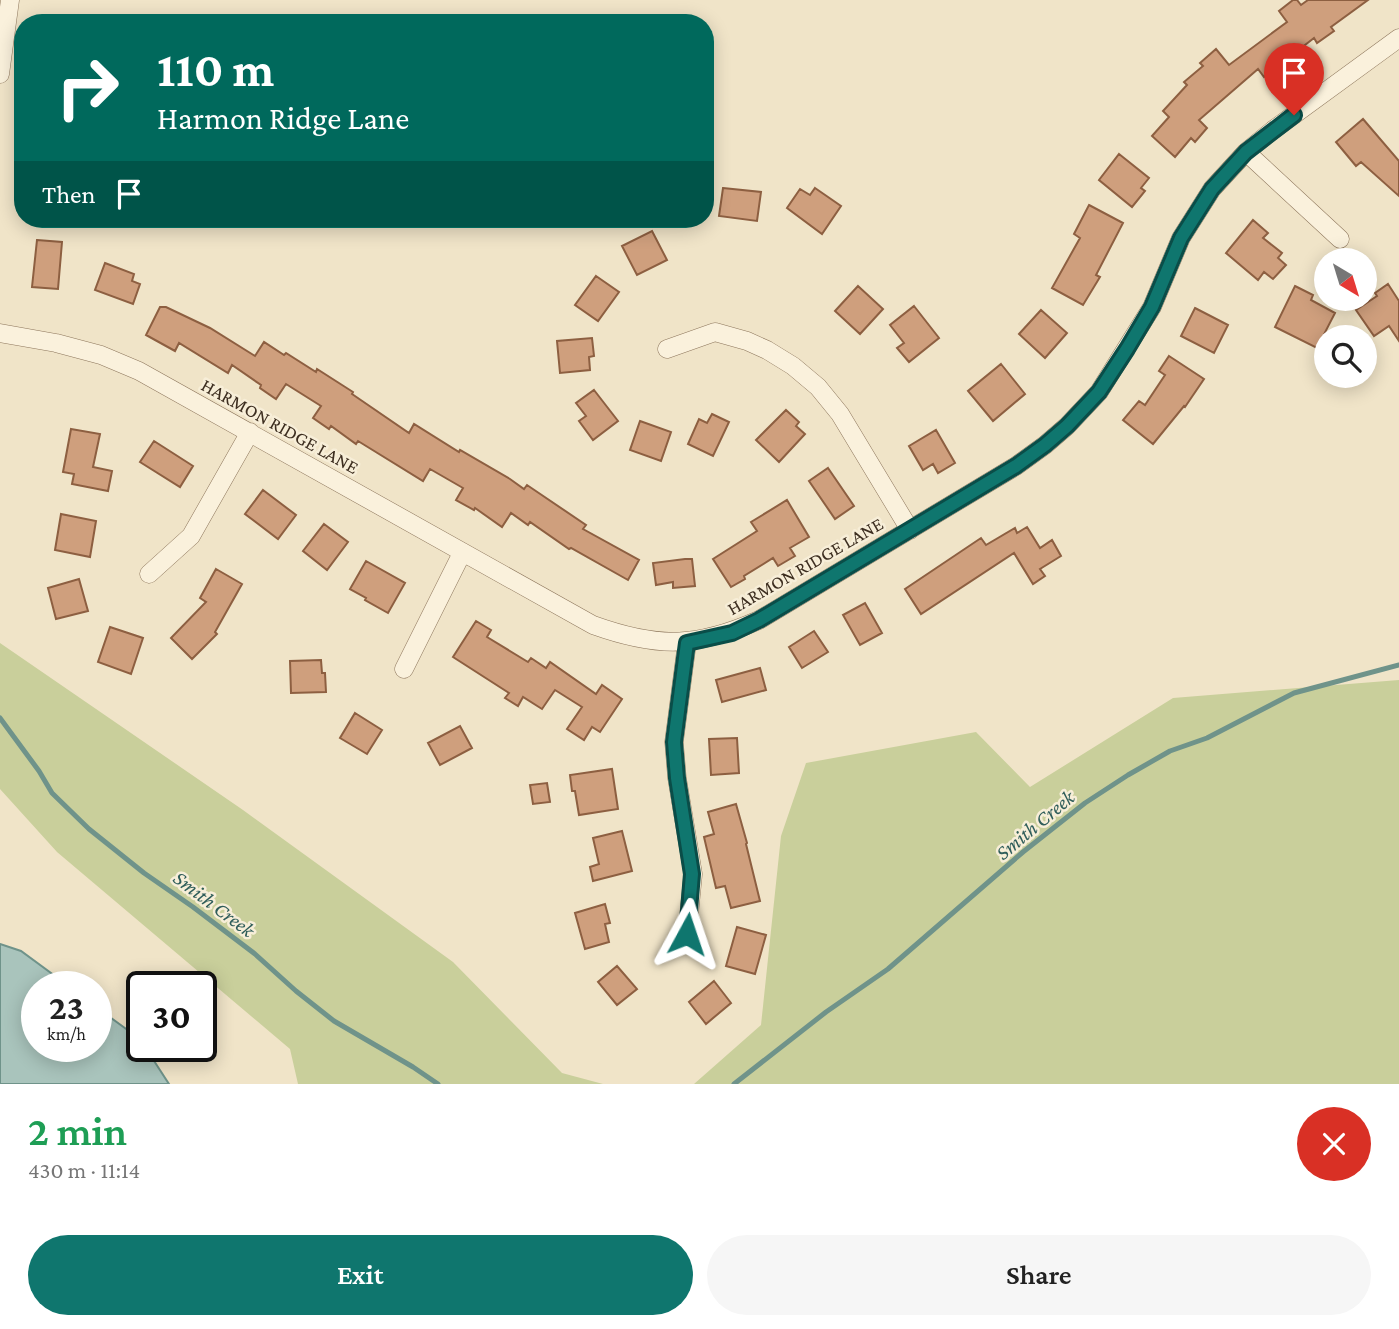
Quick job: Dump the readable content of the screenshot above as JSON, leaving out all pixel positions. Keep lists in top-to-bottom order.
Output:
{
  "streets": {
    "street": ["HARMON RIDGE LANE"]
  },
  "water": ["Smith Creek"],
  "north": "bottom right",
  "page": {
    "turn": ["110 m", "Harmon Ridge Lane"],
    "then": "Then",
    "speed": "23 km/h",
    "limit": "30",
    "heading": ["2 min", "430 m · 11:14"],
    "buttons": ["Exit", "Share"]
  }
}
